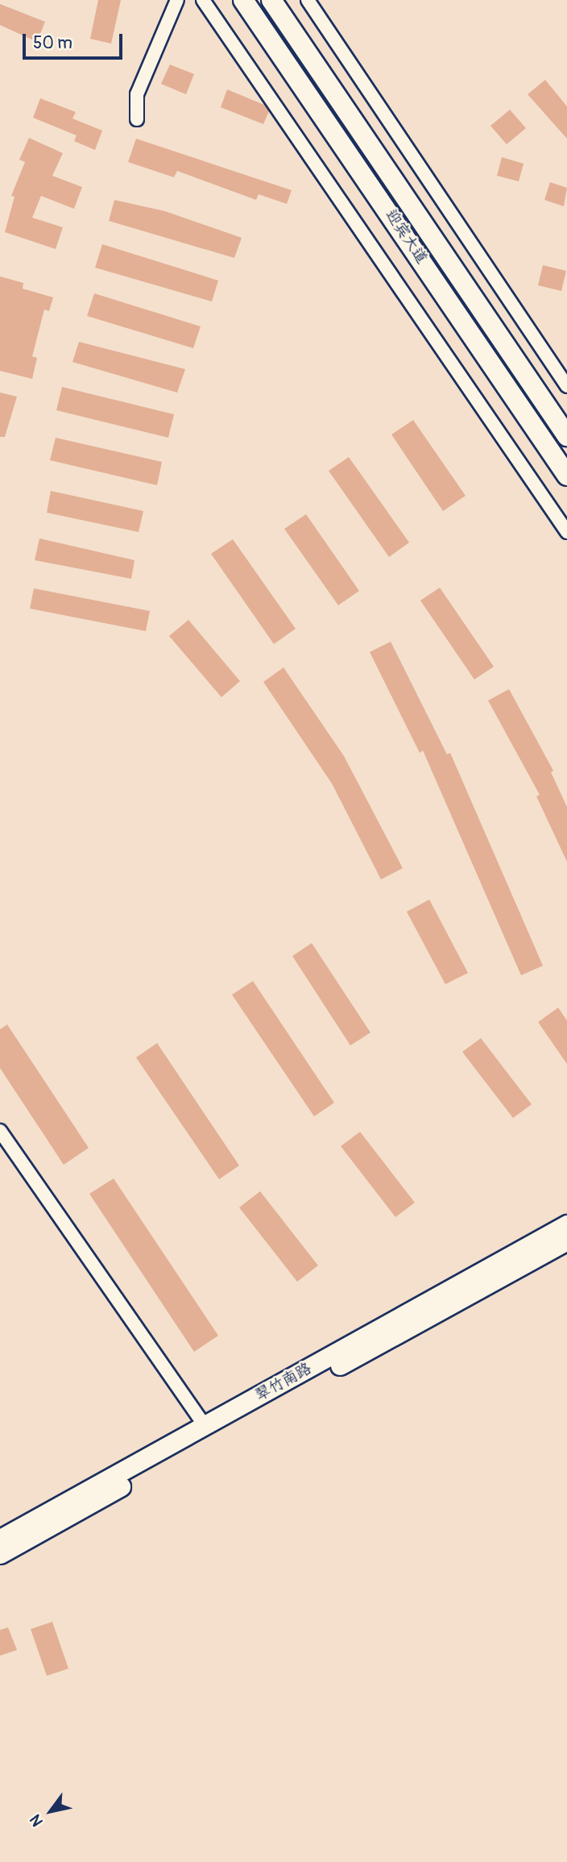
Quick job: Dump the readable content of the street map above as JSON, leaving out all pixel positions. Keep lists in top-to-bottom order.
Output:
{
  "streets": {
    "main road": ["迎宾大道", "翠竹南路"]
  },
  "scale_bar": "50 m",
  "north": "bottom left"
}
